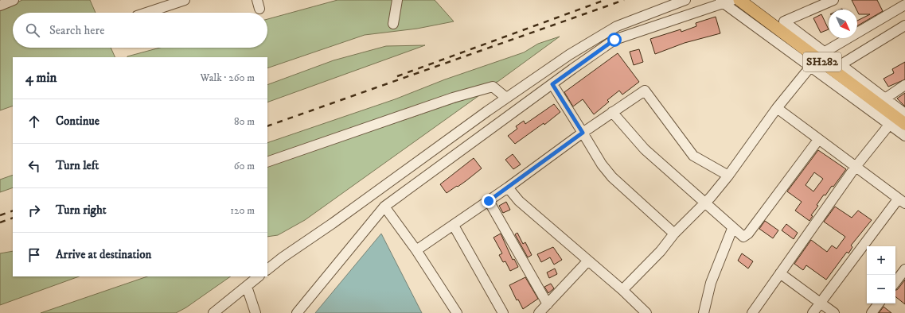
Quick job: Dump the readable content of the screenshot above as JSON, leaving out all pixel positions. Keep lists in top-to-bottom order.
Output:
{
  "streets": {
    "main road": ["SH282"]
  },
  "north": "bottom right",
  "page": {
    "search": "Search here",
    "heading": ["4 min", "Walk · 260 m"],
    "list": [
      ["Continue", "80 m"],
      ["Turn left", "60 m"],
      ["Turn right", "120 m"],
      "Arrive at destination"
    ],
    "map_buttons": ["+", "−"]
  }
}
